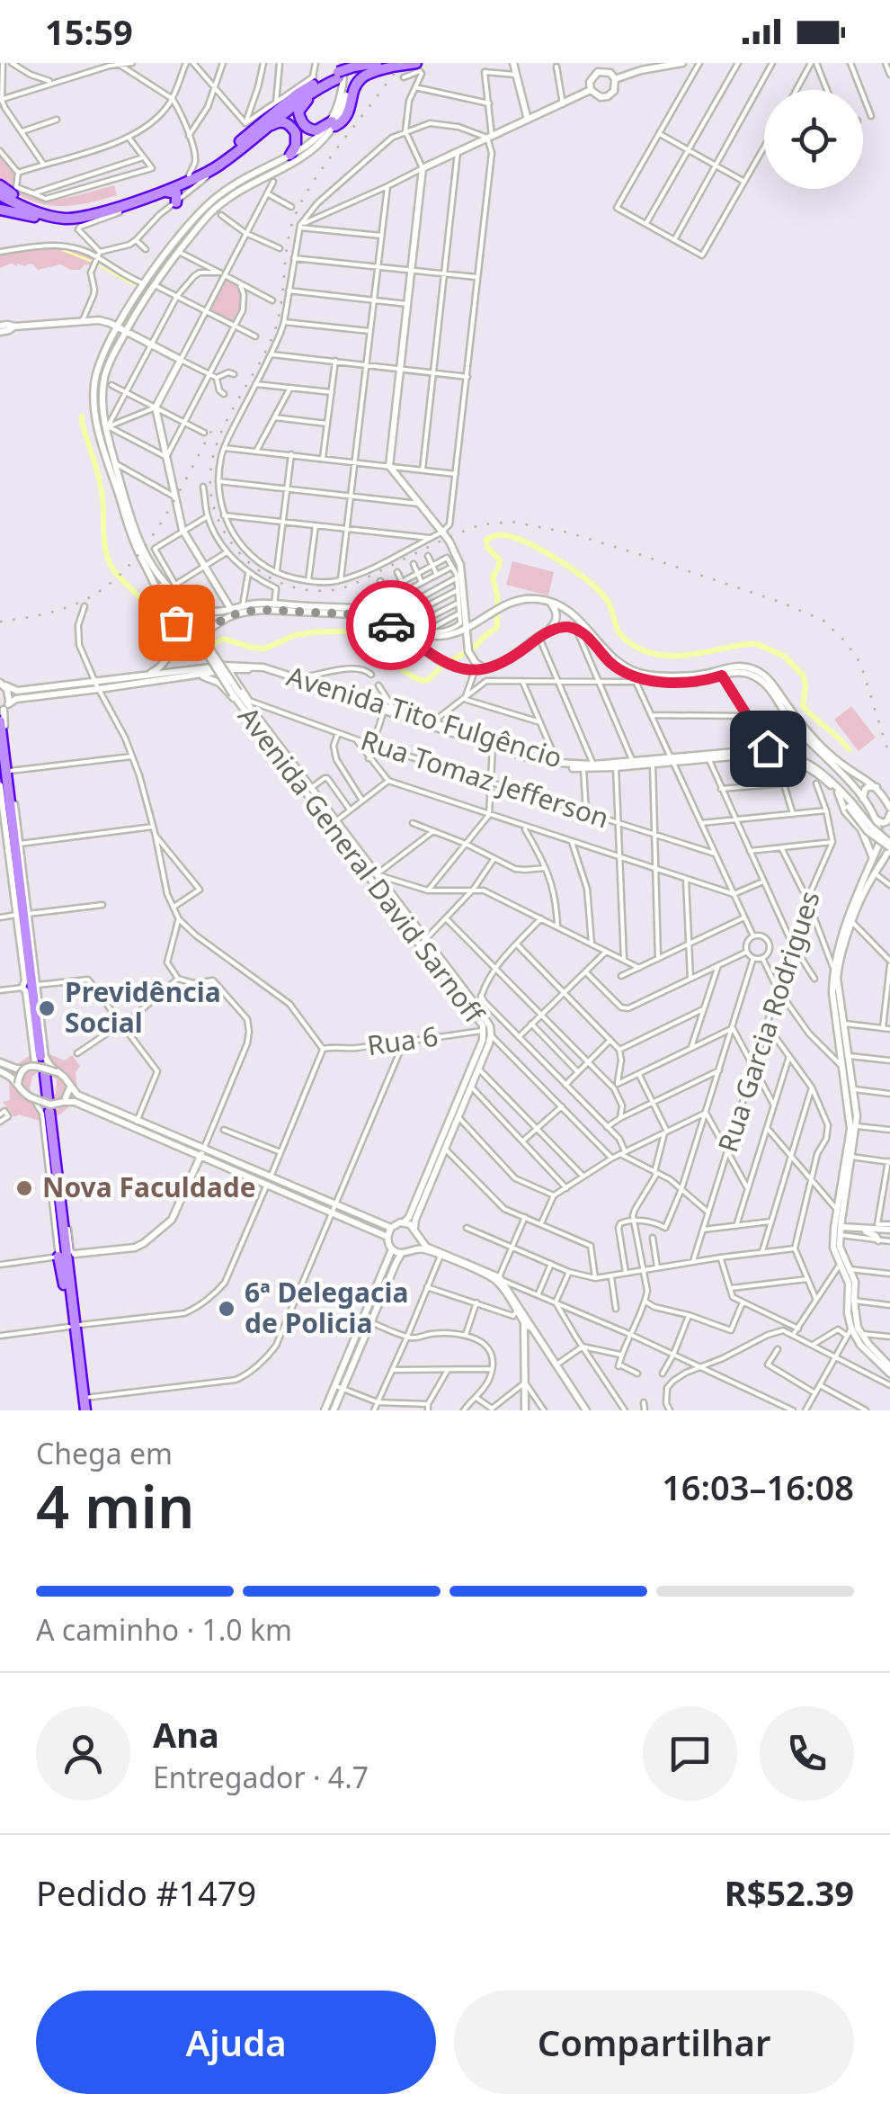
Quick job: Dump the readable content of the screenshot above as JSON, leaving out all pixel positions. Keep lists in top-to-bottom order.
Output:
{
  "streets": {
    "main road": ["Avenida Tito Fulgêncio", "Avenida General David Sarnoff"],
    "street": ["Rua Tomaz Jefferson", "Rua Garcia Rodrigues", "Rua 6"]
  },
  "crossings": [
    ["Rua Tomaz Jefferson", "Avenida General David Sarnoff"],
    ["Avenida General David Sarnoff", "Rua 6"]
  ],
  "places": ["Previdência Social", "Nova Faculdade", "6ª Delegacia de Policia"],
  "page": {
    "status": "15:59",
    "heading": ["4 min", "Chega em", "16:03–16:08"],
    "panel": [
      "Ana",
      "Entregador · 4.7",
      "Pedido #1479",
      "R$52.39"
    ],
    "bar": "A caminho · 1.0 km",
    "buttons": ["Ajuda", "Compartilhar"]
  }
}
